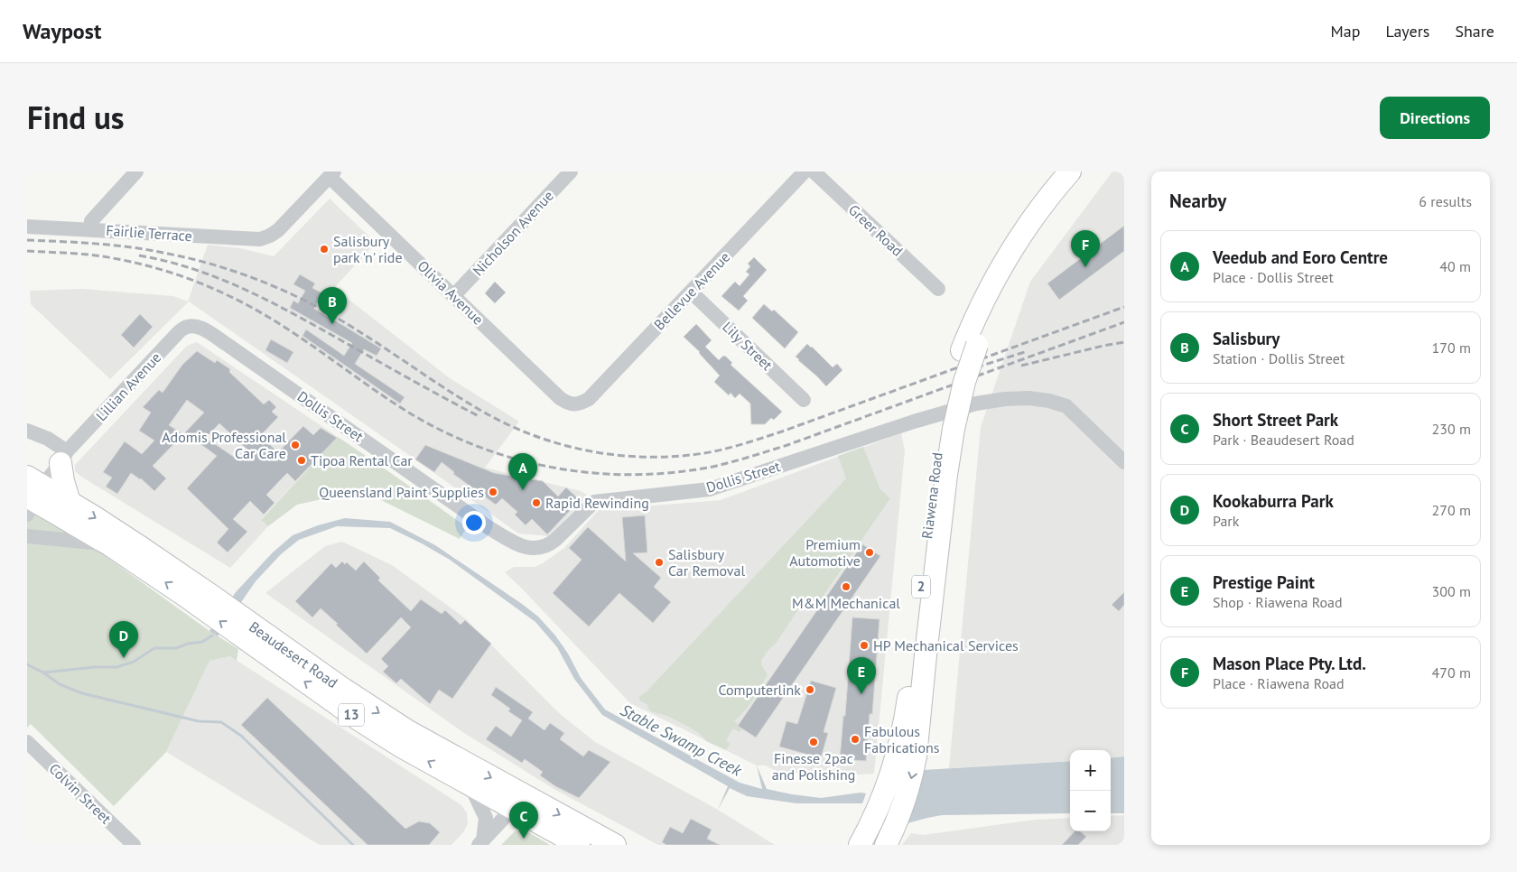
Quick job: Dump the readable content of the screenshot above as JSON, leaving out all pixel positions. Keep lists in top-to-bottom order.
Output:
{
  "streets": {
    "highway": [
      "Riawena Road",
      "2",
      "Beaudesert Road",
      "13"
    ],
    "street": [
      "Greer Road",
      "Fairlie Terrace",
      "Nicholson Avenue",
      "Bellevue Avenue",
      "Olivia Avenue",
      "Lily Street",
      "Lillian Avenue",
      "Dollis Street",
      "Colvin Street"
    ]
  },
  "crossings": [
    ["Fairlie Terrace", "Olivia Avenue"],
    ["Nicholson Avenue", "Olivia Avenue"],
    ["Bellevue Avenue", "Olivia Avenue"],
    ["Bellevue Avenue", "Lily Street"],
    ["Lillian Avenue", "Dollis Street"],
    ["Lillian Avenue", "Beaudesert Road"]
  ],
  "water": ["Stable Swamp Creek"],
  "places": [
    "Salisbury park 'n' ride",
    "Adomis Professional Car Care",
    "Tipoa Rental Car",
    "Queensland Paint Supplies",
    "Rapid Rewinding",
    "Premium Automotive",
    "Salisbury Car Removal",
    "M&M Mechanical",
    "HP Mechanical Services",
    "Computerlink",
    "Fabulous Fabrications",
    "Finesse 2pac and Polishing"
  ],
  "page": {
    "header": "Waypost",
    "nav": ["Map", "Layers", "Share"],
    "title": "Find us",
    "buttons": "Directions",
    "heading": ["Nearby", "6 results"],
    "pins": [
      "F",
      "B",
      "A",
      "D",
      "E",
      "C"
    ],
    "list": [
      {
        "mark": "A",
        "name": "Veedub and Eoro Centre",
        "note": "Place · Dollis Street",
        "value": "40 m"
      },
      {
        "mark": "B",
        "name": "Salisbury",
        "note": "Station · Dollis Street",
        "value": "170 m"
      },
      {
        "mark": "C",
        "name": "Short Street Park",
        "note": "Park · Beaudesert Road",
        "value": "230 m"
      },
      {
        "mark": "D",
        "name": "Kookaburra Park",
        "note": "Park",
        "value": "270 m"
      },
      {
        "mark": "E",
        "name": "Prestige Paint",
        "note": "Shop · Riawena Road",
        "value": "300 m"
      },
      {
        "mark": "F",
        "name": "Mason Place Pty. Ltd.",
        "note": "Place · Riawena Road",
        "value": "470 m"
      }
    ],
    "map_buttons": ["+", "−"]
  }
}
